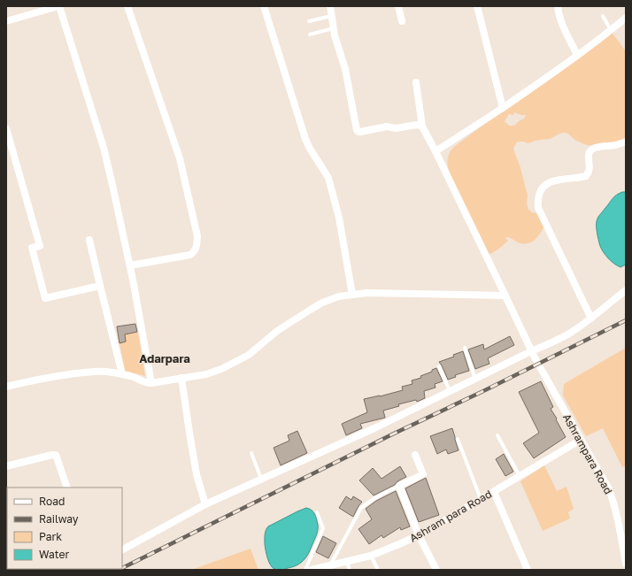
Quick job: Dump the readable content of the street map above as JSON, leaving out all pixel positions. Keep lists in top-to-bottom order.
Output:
{
  "streets": {
    "street": ["Ashrampara Road", "Ashram para Road"]
  },
  "crossings": [
    ["Ashrampara Road", "Ashram para Road"]
  ],
  "districts": ["Adarpara"],
  "legend": [
    "Road",
    "Railway",
    "Park",
    "Water"
  ]
}
